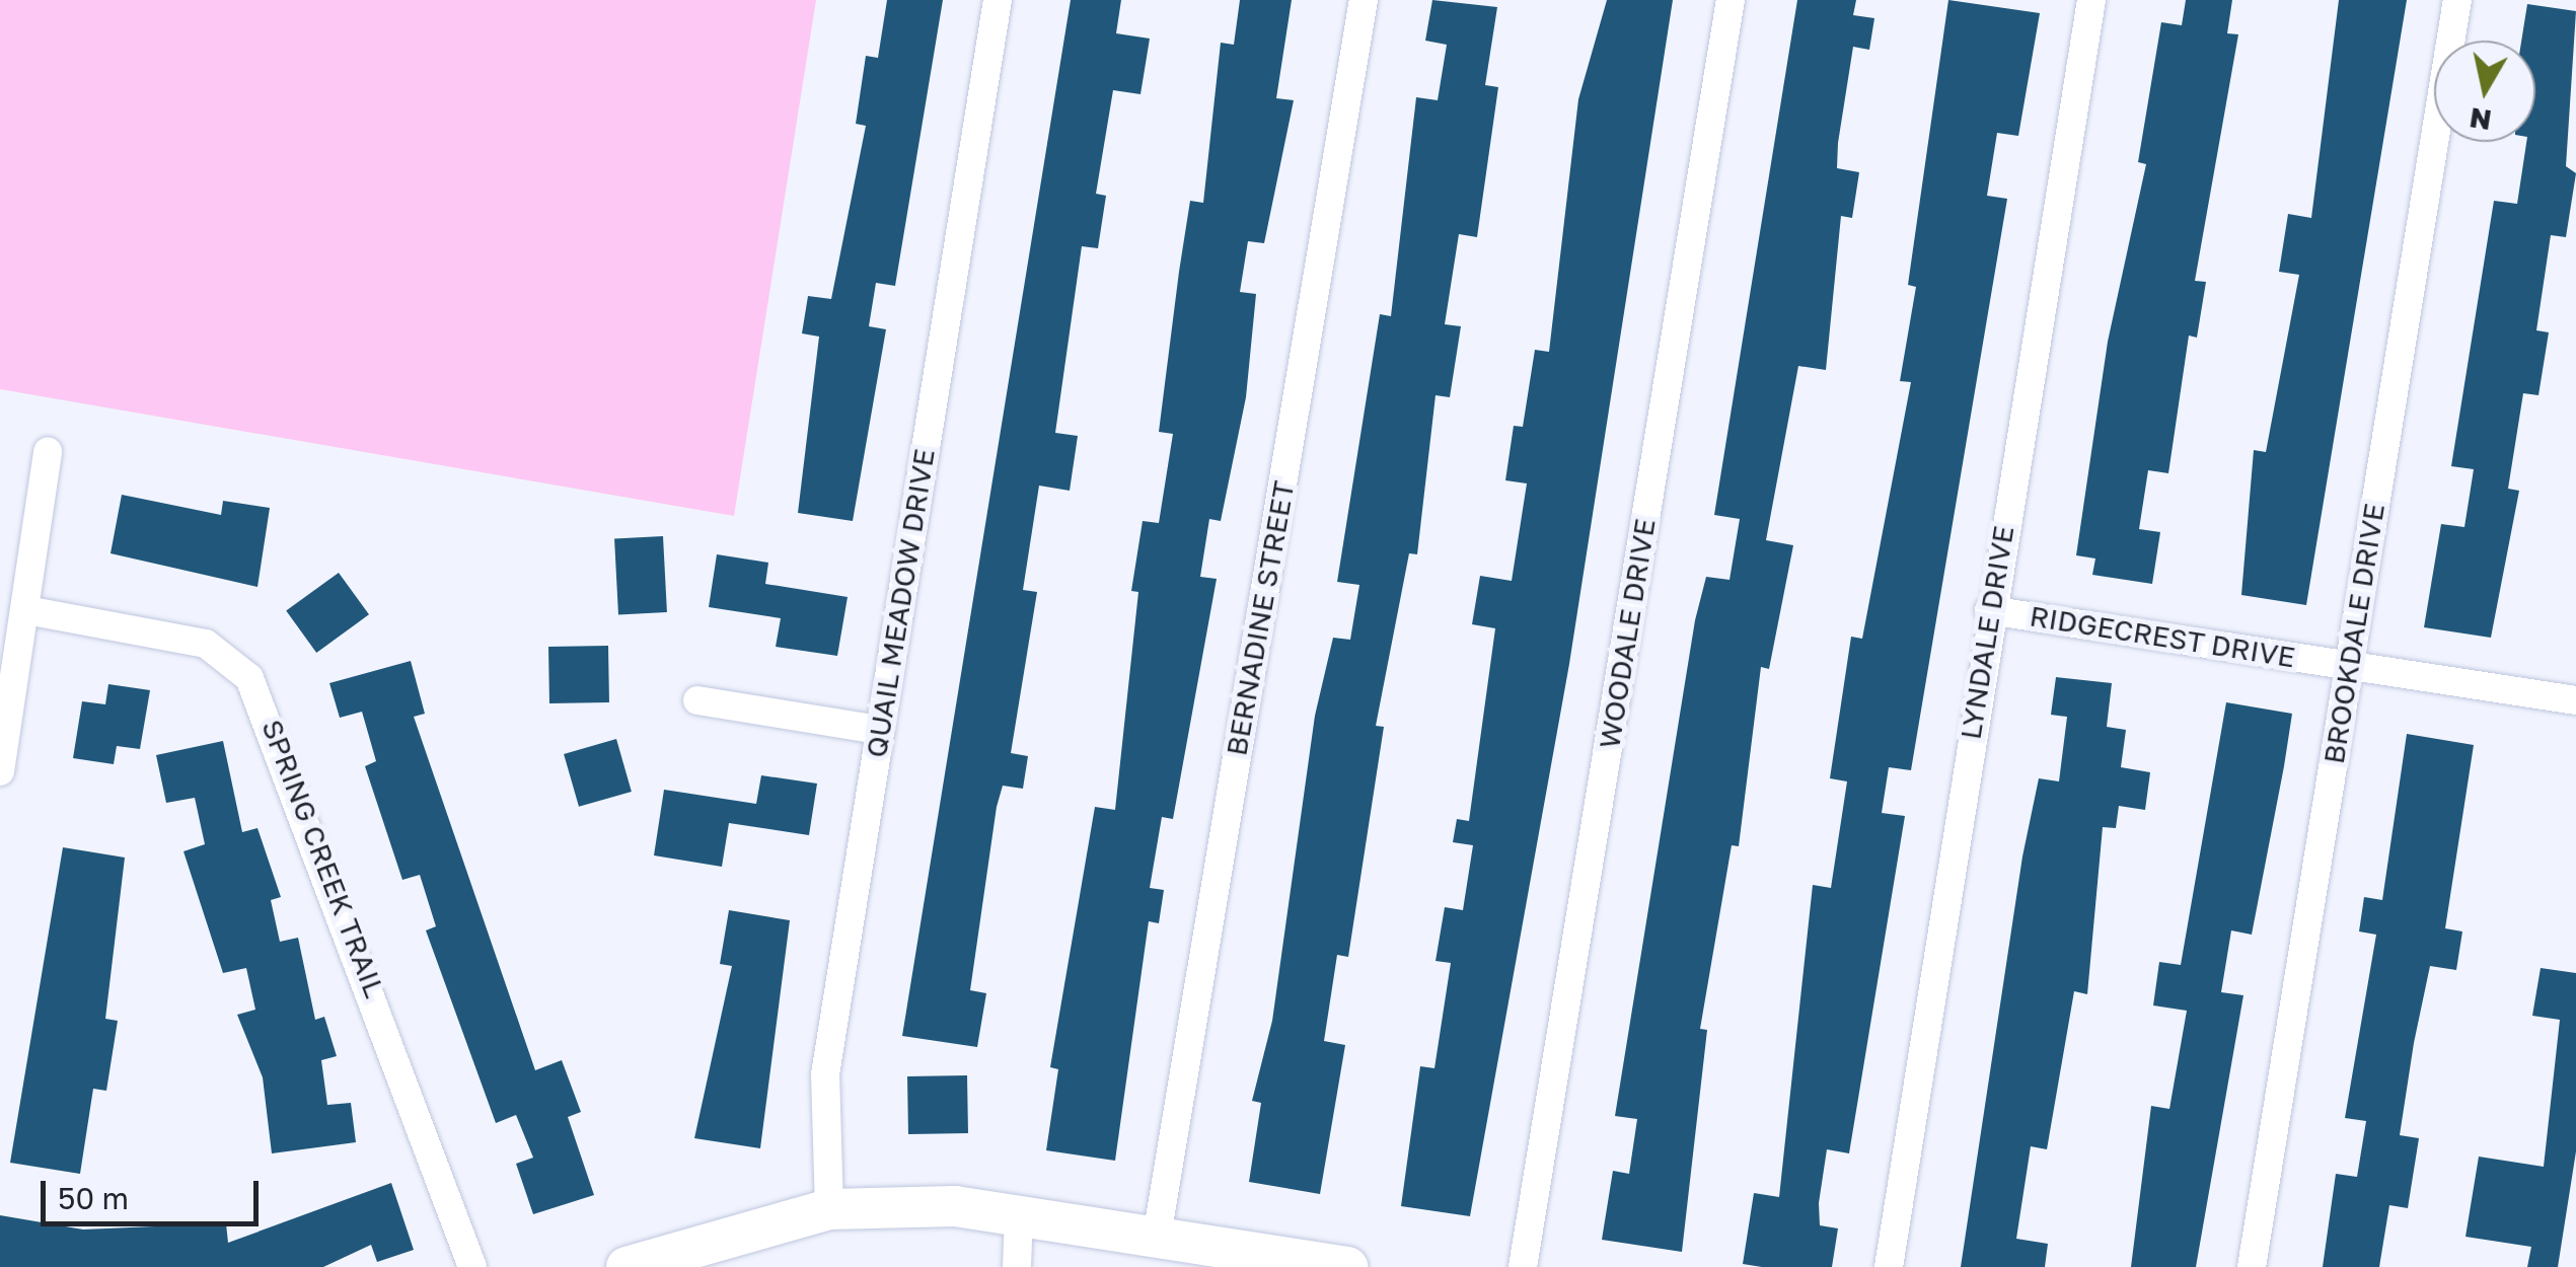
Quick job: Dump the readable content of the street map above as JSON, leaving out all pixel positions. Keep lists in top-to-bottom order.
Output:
{
  "streets": {
    "street": [
      "QUAIL MEADOW DRIVE",
      "BERNADINE STREET",
      "LYNDALE DRIVE",
      "WOODALE DRIVE",
      "BROOKDALE DRIVE",
      "RIDGECREST DRIVE",
      "SPRING CREEK TRAIL"
    ]
  },
  "crossings": [
    ["LYNDALE DRIVE", "RIDGECREST DRIVE"],
    ["BROOKDALE DRIVE", "RIDGECREST DRIVE"]
  ],
  "scale_bar": "50 m",
  "north": "bottom"
}
